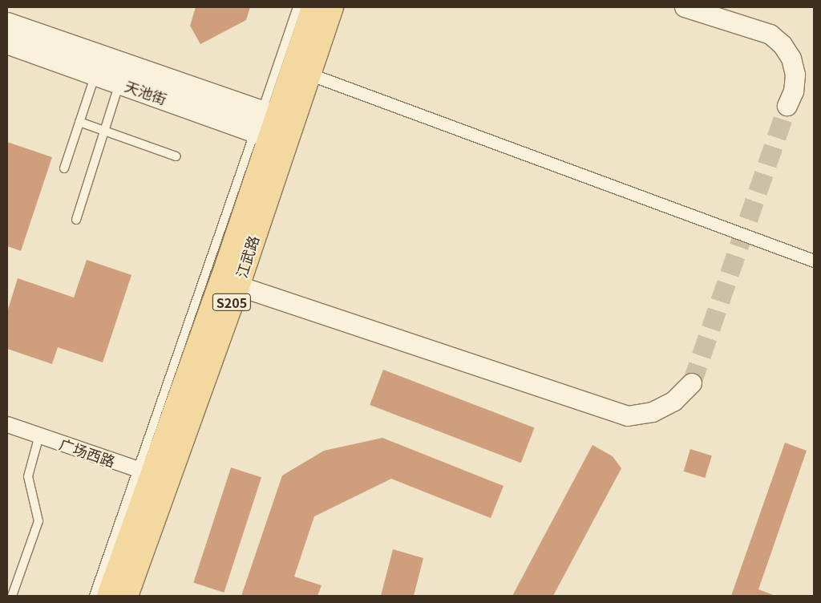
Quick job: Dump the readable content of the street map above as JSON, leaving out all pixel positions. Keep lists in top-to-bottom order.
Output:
{
  "streets": {
    "main road": ["天池街", "江武路", "S205"],
    "street": ["广场西路"]
  },
  "crossings": [
    ["天池街", "江武路"],
    ["江武路", "广场西路"]
  ]
}
